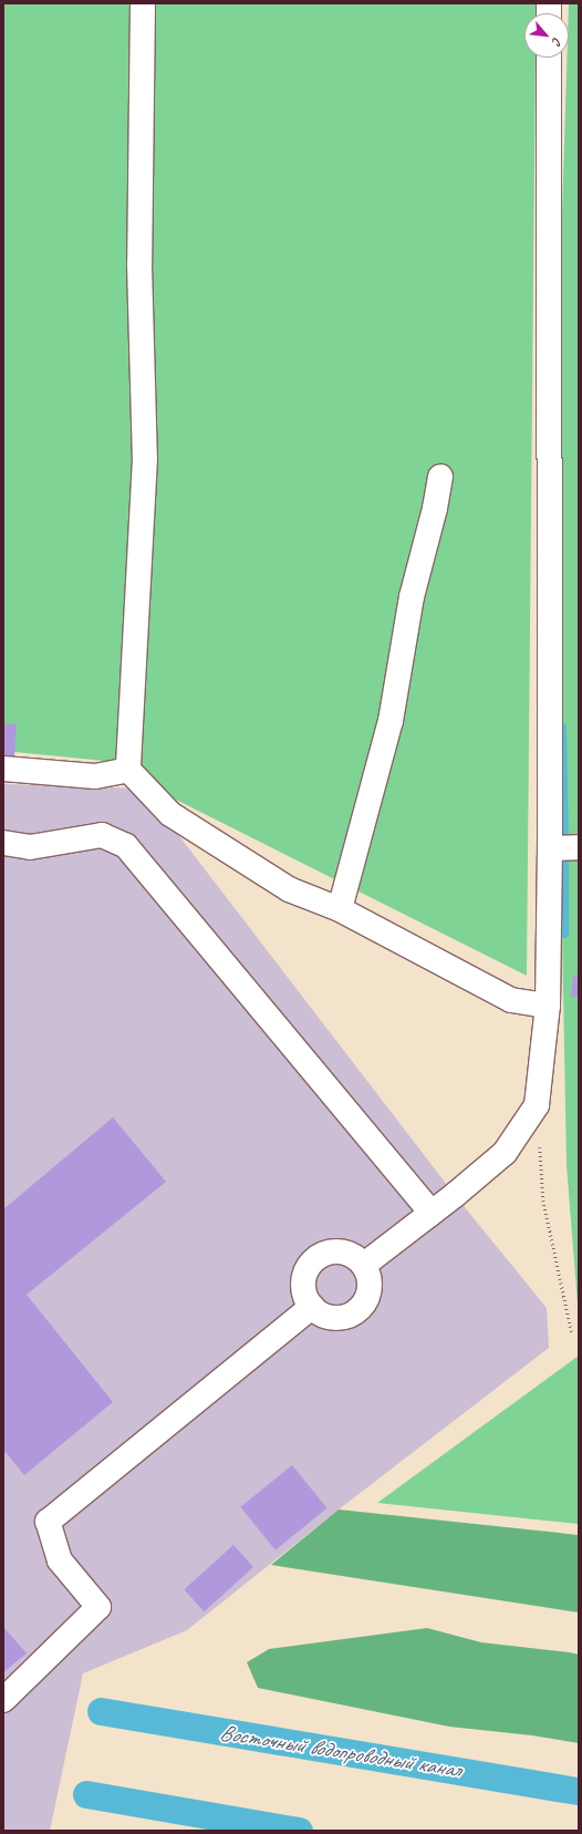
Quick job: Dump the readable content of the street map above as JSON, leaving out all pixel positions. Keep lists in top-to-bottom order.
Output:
{
  "water": ["Восточный водопроводный канал"],
  "north": "bottom right"
}
